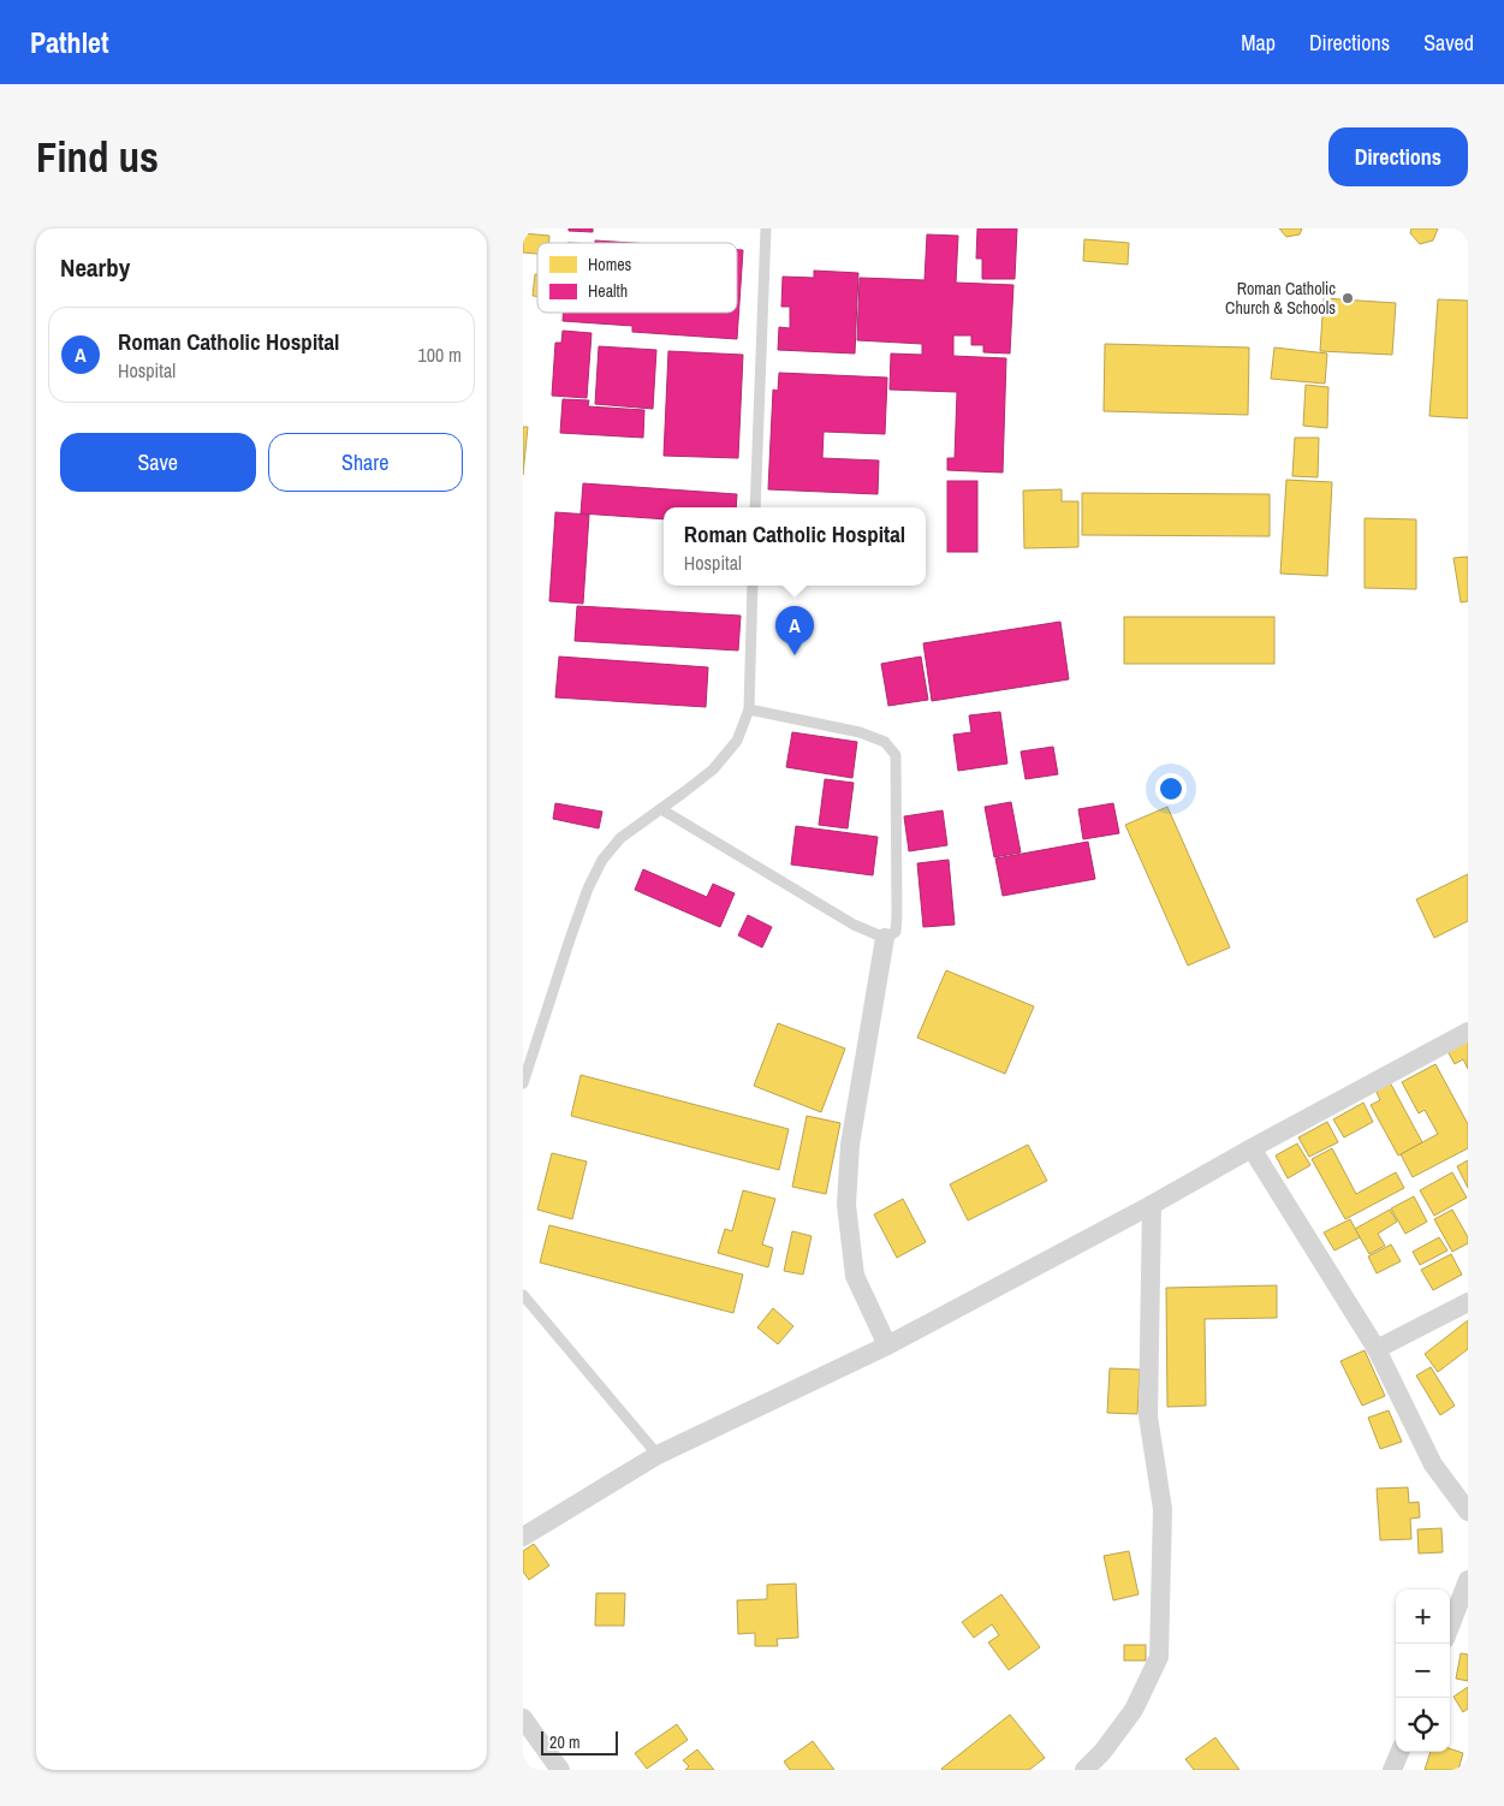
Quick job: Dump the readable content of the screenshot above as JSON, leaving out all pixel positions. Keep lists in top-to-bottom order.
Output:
{
  "places": ["Roman Catholic Church & Schools"],
  "legend": ["Homes", "Health"],
  "scale_bar": "20 m",
  "page": {
    "header": "Pathlet",
    "nav": ["Map", "Directions", "Saved"],
    "buttons": [
      "Directions",
      ["Save", "Share"]
    ],
    "title": "Find us",
    "heading": "Nearby",
    "list": [
      {
        "mark": "A",
        "name": "Roman Catholic Hospital",
        "note": "Hospital",
        "value": "100 m"
      }
    ],
    "popup": ["Roman Catholic Hospital", "Hospital"],
    "pins": "A",
    "map_buttons": ["+", "−"],
    "scale": "20 m"
  }
}
